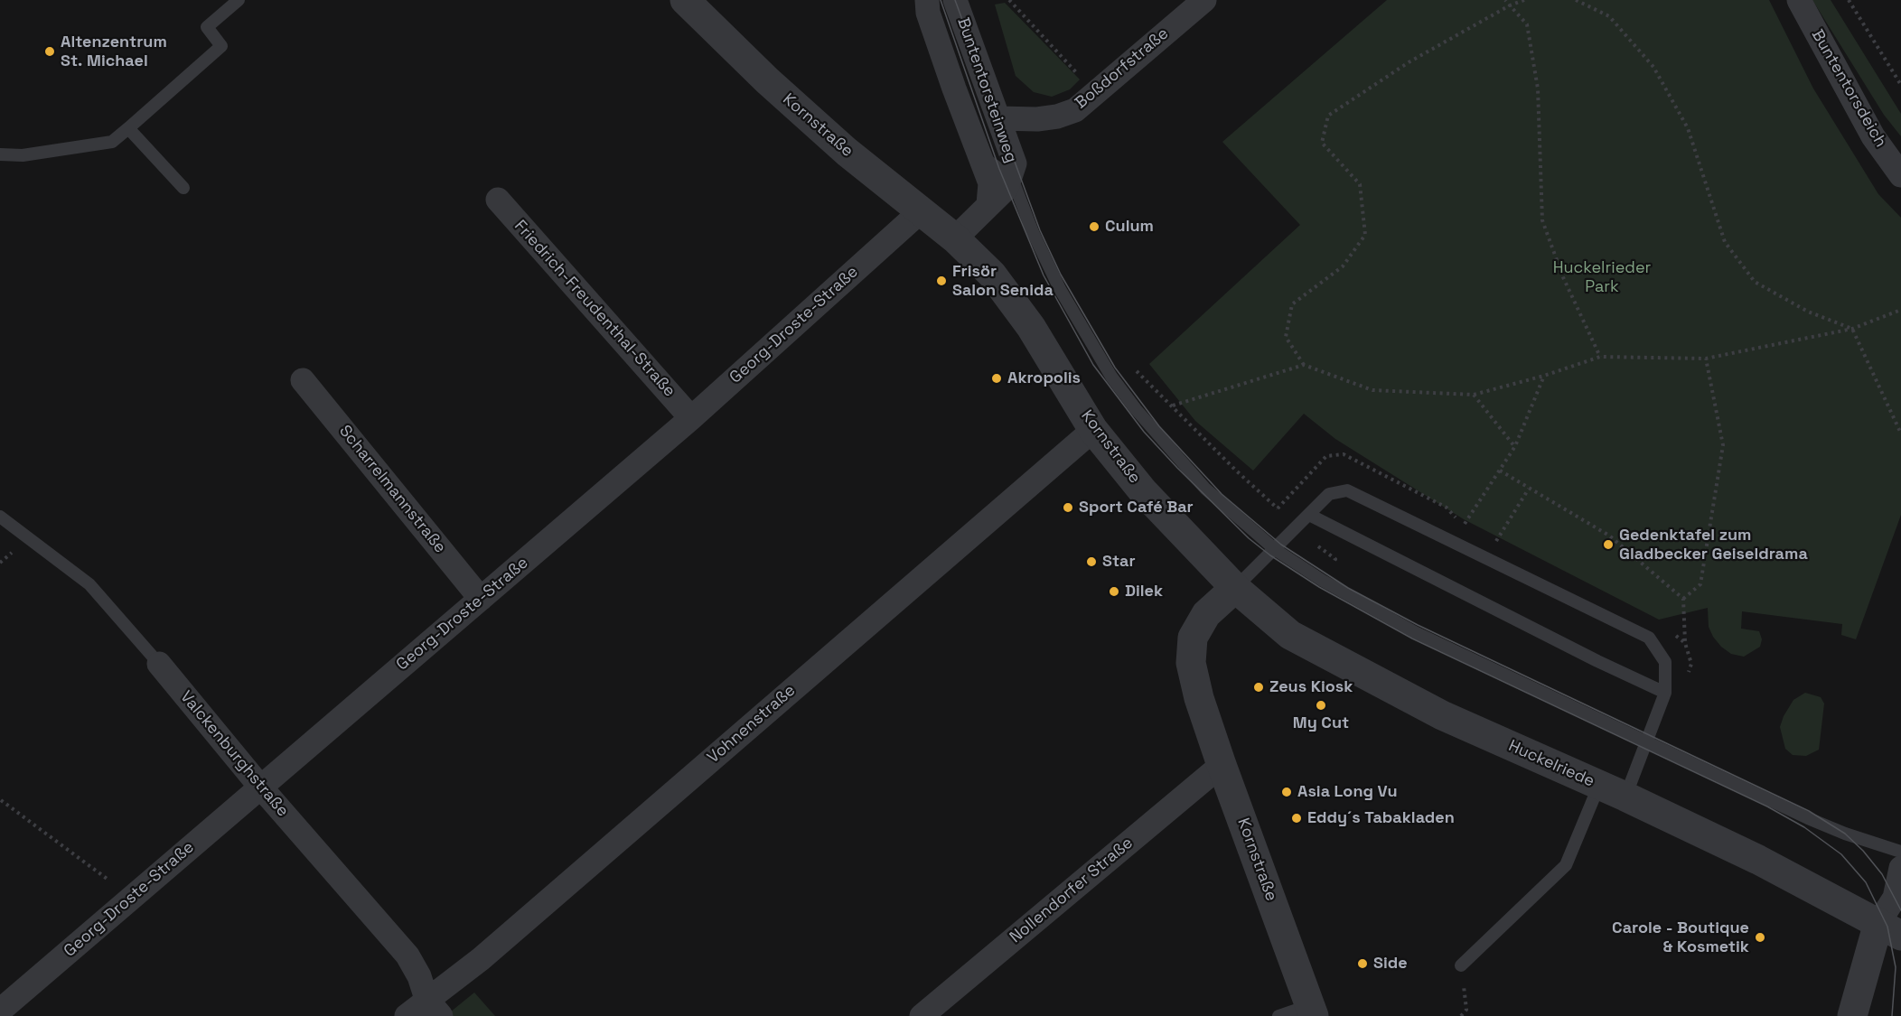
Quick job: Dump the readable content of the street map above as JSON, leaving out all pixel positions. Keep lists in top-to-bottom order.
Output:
{
  "streets": {
    "street": [
      "Boßdorfstraße",
      "Buntentorsdeich",
      "Buntentorsteinweg",
      "Kornstraße",
      "Friedrich-Freudenthal-Straße",
      "Georg-Droste-Straße",
      "Scharrelmannstraße",
      "Vohnenstraße",
      "Valckenburghstraße",
      "Huckelriede",
      "Nollendorfer Straße"
    ]
  },
  "crossings": [
    ["Boßdorfstraße", "Buntentorsteinweg"],
    ["Buntentorsteinweg", "Kornstraße"],
    ["Kornstraße", "Georg-Droste-Straße"],
    ["Kornstraße", "Vohnenstraße"],
    ["Kornstraße", "Huckelriede"],
    ["Kornstraße", "Nollendorfer Straße"],
    ["Friedrich-Freudenthal-Straße", "Georg-Droste-Straße"],
    ["Georg-Droste-Straße", "Scharrelmannstraße"],
    ["Georg-Droste-Straße", "Valckenburghstraße"],
    ["Vohnenstraße", "Valckenburghstraße"]
  ],
  "parks": ["Huckelrieder Park"],
  "places": [
    "Altenzentrum St. Michael",
    "Culum",
    "Frisör Salon Senida",
    "Akropolis",
    "Sport Café Bar",
    "Gedenktafel zum Gladbecker Geiseldrama",
    "Star",
    "Dilek",
    "Zeus Kiosk",
    "My Cut",
    "Asia Long Vu",
    "Eddy´s Tabakladen",
    "Carole - Boutique & Kosmetik",
    "Side"
  ]
}
